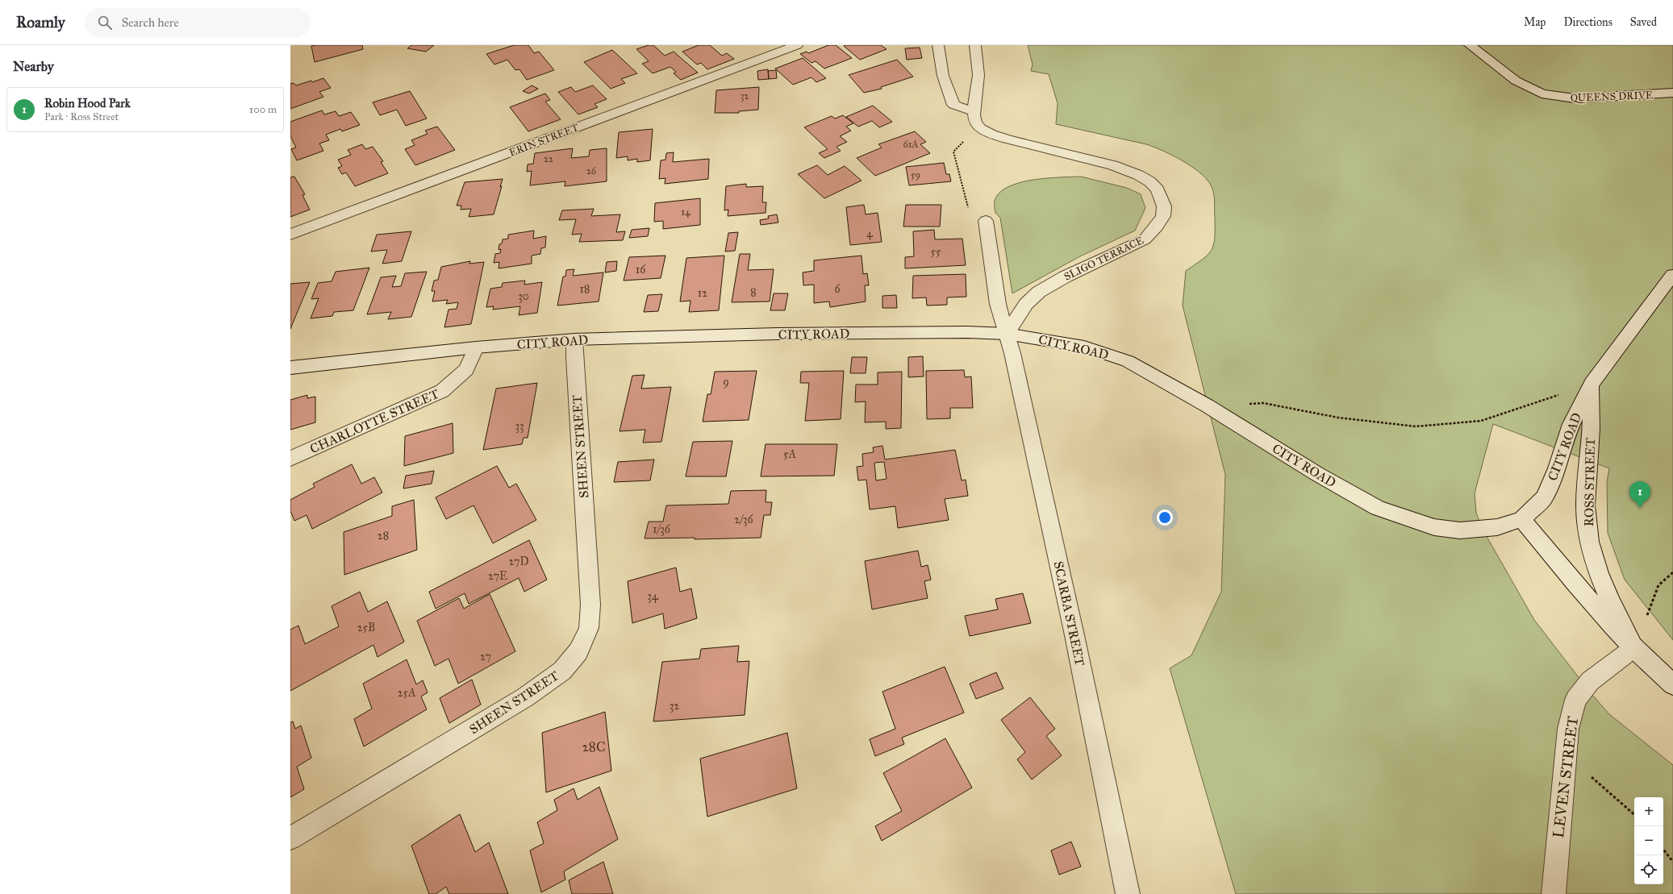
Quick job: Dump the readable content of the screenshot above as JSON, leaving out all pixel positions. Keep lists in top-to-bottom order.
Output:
{
  "streets": {
    "street": [
      "QUEENS DRIVE",
      "ERIN STREET",
      "SLIGO TERRACE",
      "CITY ROAD",
      "CHARLOTTE STREET",
      "SHEEN STREET",
      "ROSS STREET",
      "SCARBA STREET",
      "LEVEN STREET"
    ]
  },
  "crossings": [
    ["SLIGO TERRACE", "CITY ROAD"],
    ["SLIGO TERRACE", "SCARBA STREET"],
    ["CITY ROAD", "CHARLOTTE STREET"],
    ["CITY ROAD", "SHEEN STREET"],
    ["CITY ROAD", "ROSS STREET"],
    ["CITY ROAD", "SCARBA STREET"],
    ["ROSS STREET", "LEVEN STREET"]
  ],
  "house_numbers": [
    "32",
    "61A",
    "22",
    "26",
    "59",
    "14",
    "4",
    "55",
    "16",
    "18",
    "6",
    "8",
    "12",
    "30",
    "9",
    "33",
    "5A",
    "2/36",
    "1/36",
    "28",
    "27D",
    "27E",
    "34",
    "25B",
    "27",
    "25A",
    "32",
    "28C"
  ],
  "page": {
    "header": "Roamly",
    "search": "Search here",
    "nav": ["Map", "Directions", "Saved"],
    "heading": "Nearby",
    "list": [
      {
        "mark": "1",
        "name": "Robin Hood Park",
        "note": "Park · Ross Street",
        "value": "100 m"
      }
    ],
    "pins": "1",
    "map_buttons": ["+", "−"]
  }
}
